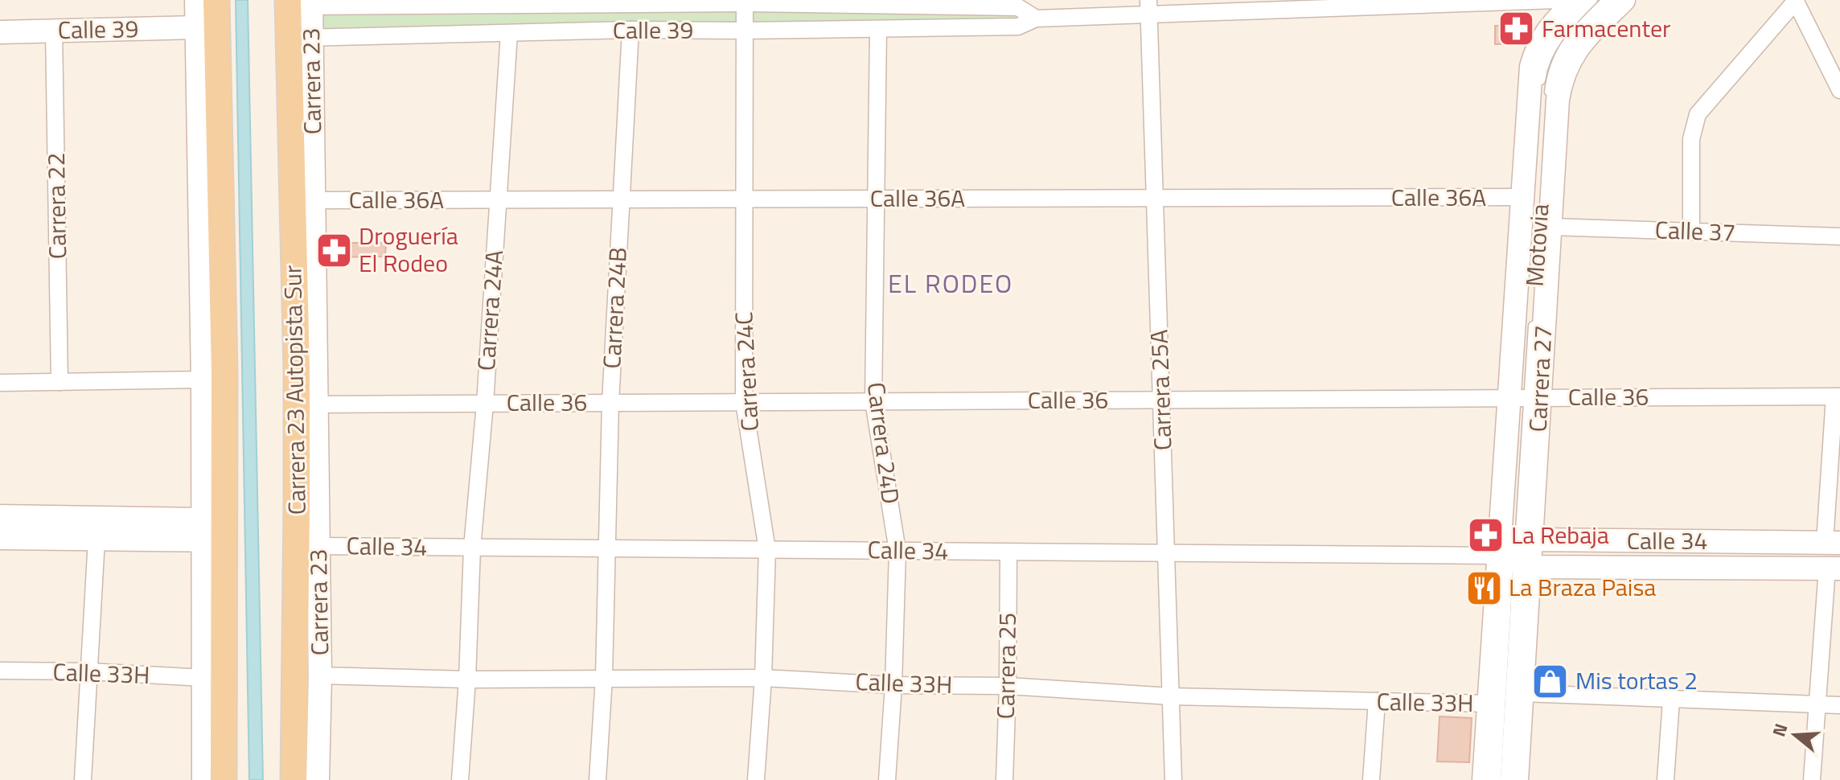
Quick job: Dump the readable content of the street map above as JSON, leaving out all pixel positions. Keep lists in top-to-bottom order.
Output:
{
  "streets": {
    "main road": ["Carrera 23 Autopista Sur"],
    "street": [
      "Calle 39",
      "Carrera 23",
      "Calle 36A",
      "Carrera 22",
      "Calle 37",
      "Carrera 24B",
      "Carrera 24A",
      "Carrera 24C",
      "Carrera 27",
      "Carrera 25A",
      "Calle 36",
      "Carrera 24D",
      "Calle 34",
      "Carrera 25",
      "Calle 33H"
    ],
    "lane": ["Motovia"]
  },
  "crossings": [
    ["Calle 39", "Carrera 23"],
    ["Calle 39", "Carrera 22"],
    ["Calle 39", "Carrera 24B"],
    ["Calle 39", "Carrera 24A"],
    ["Calle 39", "Carrera 24C"],
    ["Calle 39", "Carrera 23 Autopista Sur"],
    ["Calle 39", "Carrera 25A"],
    ["Calle 39", "Carrera 24D"],
    ["Carrera 23", "Calle 36A"],
    ["Carrera 23", "Carrera 23 Autopista Sur"],
    ["Carrera 23", "Calle 36"],
    ["Carrera 23", "Calle 34"],
    ["Carrera 23", "Calle 33H"],
    ["Calle 36A", "Carrera 24B"],
    ["Calle 36A", "Carrera 24A"],
    ["Calle 36A", "Carrera 24C"],
    ["Calle 36A", "Carrera 27"],
    ["Calle 36A", "Carrera 25A"],
    ["Calle 36A", "Carrera 24D"],
    ["Calle 37", "Carrera 27"],
    ["Motovia", "Carrera 27"],
    ["Motovia", "Calle 36"],
    ["Carrera 24B", "Calle 36"],
    ["Carrera 24B", "Calle 34"],
    ["Carrera 24B", "Calle 33H"],
    ["Carrera 24A", "Calle 36"],
    ["Carrera 24A", "Calle 34"],
    ["Carrera 24A", "Calle 33H"],
    ["Carrera 24C", "Calle 36"],
    ["Carrera 24C", "Calle 34"],
    ["Carrera 24C", "Calle 33H"],
    ["Carrera 27", "Calle 36"],
    ["Carrera 27", "Calle 34"],
    ["Carrera 27", "Calle 33H"],
    ["Carrera 23 Autopista Sur", "Calle 36"],
    ["Carrera 25A", "Calle 36"],
    ["Carrera 25A", "Calle 34"],
    ["Carrera 25A", "Calle 33H"],
    ["Calle 36", "Carrera 24D"],
    ["Carrera 24D", "Calle 34"],
    ["Carrera 24D", "Calle 33H"],
    ["Calle 34", "Carrera 25"],
    ["Carrera 25", "Calle 33H"]
  ],
  "districts": ["EL RODEO"],
  "places": {
    "pharmacy": ["Farmacenter", "Droguería El Rodeo", "La Rebaja"],
    "restaurant": ["La Braza Paisa"],
    "shop": ["Mis tortas 2"]
  },
  "north": "left"
}
